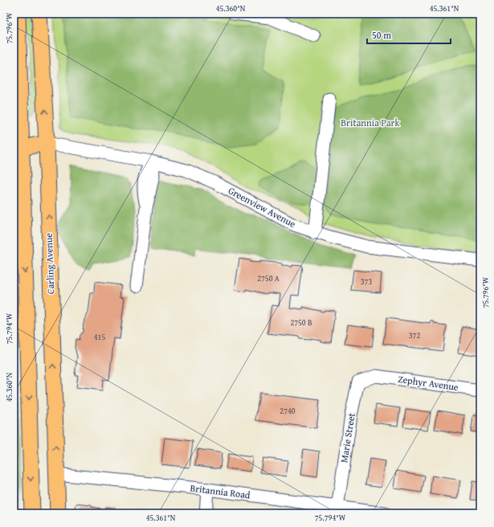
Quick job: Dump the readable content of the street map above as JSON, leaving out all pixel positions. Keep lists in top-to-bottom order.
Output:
{
  "streets": {
    "main road": ["Carling Avenue"],
    "street": [
      "Greenview Avenue",
      "Zephyr Avenue",
      "Marie Street",
      "Britannia Road"
    ]
  },
  "crossings": [
    ["Greenview Avenue", "Carling Avenue"],
    ["Carling Avenue", "Britannia Road"],
    ["Zephyr Avenue", "Marie Street"],
    ["Marie Street", "Britannia Road"]
  ],
  "parks": ["Britannia Park"],
  "house_numbers": [
    "2750 A",
    "373",
    "2750 B",
    "372",
    "415",
    "2740"
  ],
  "scale_bar": "50 m",
  "coordinates": [
    "45.360°N",
    "45.361°N",
    "75.796°W",
    "75.794°W"
  ]
}
